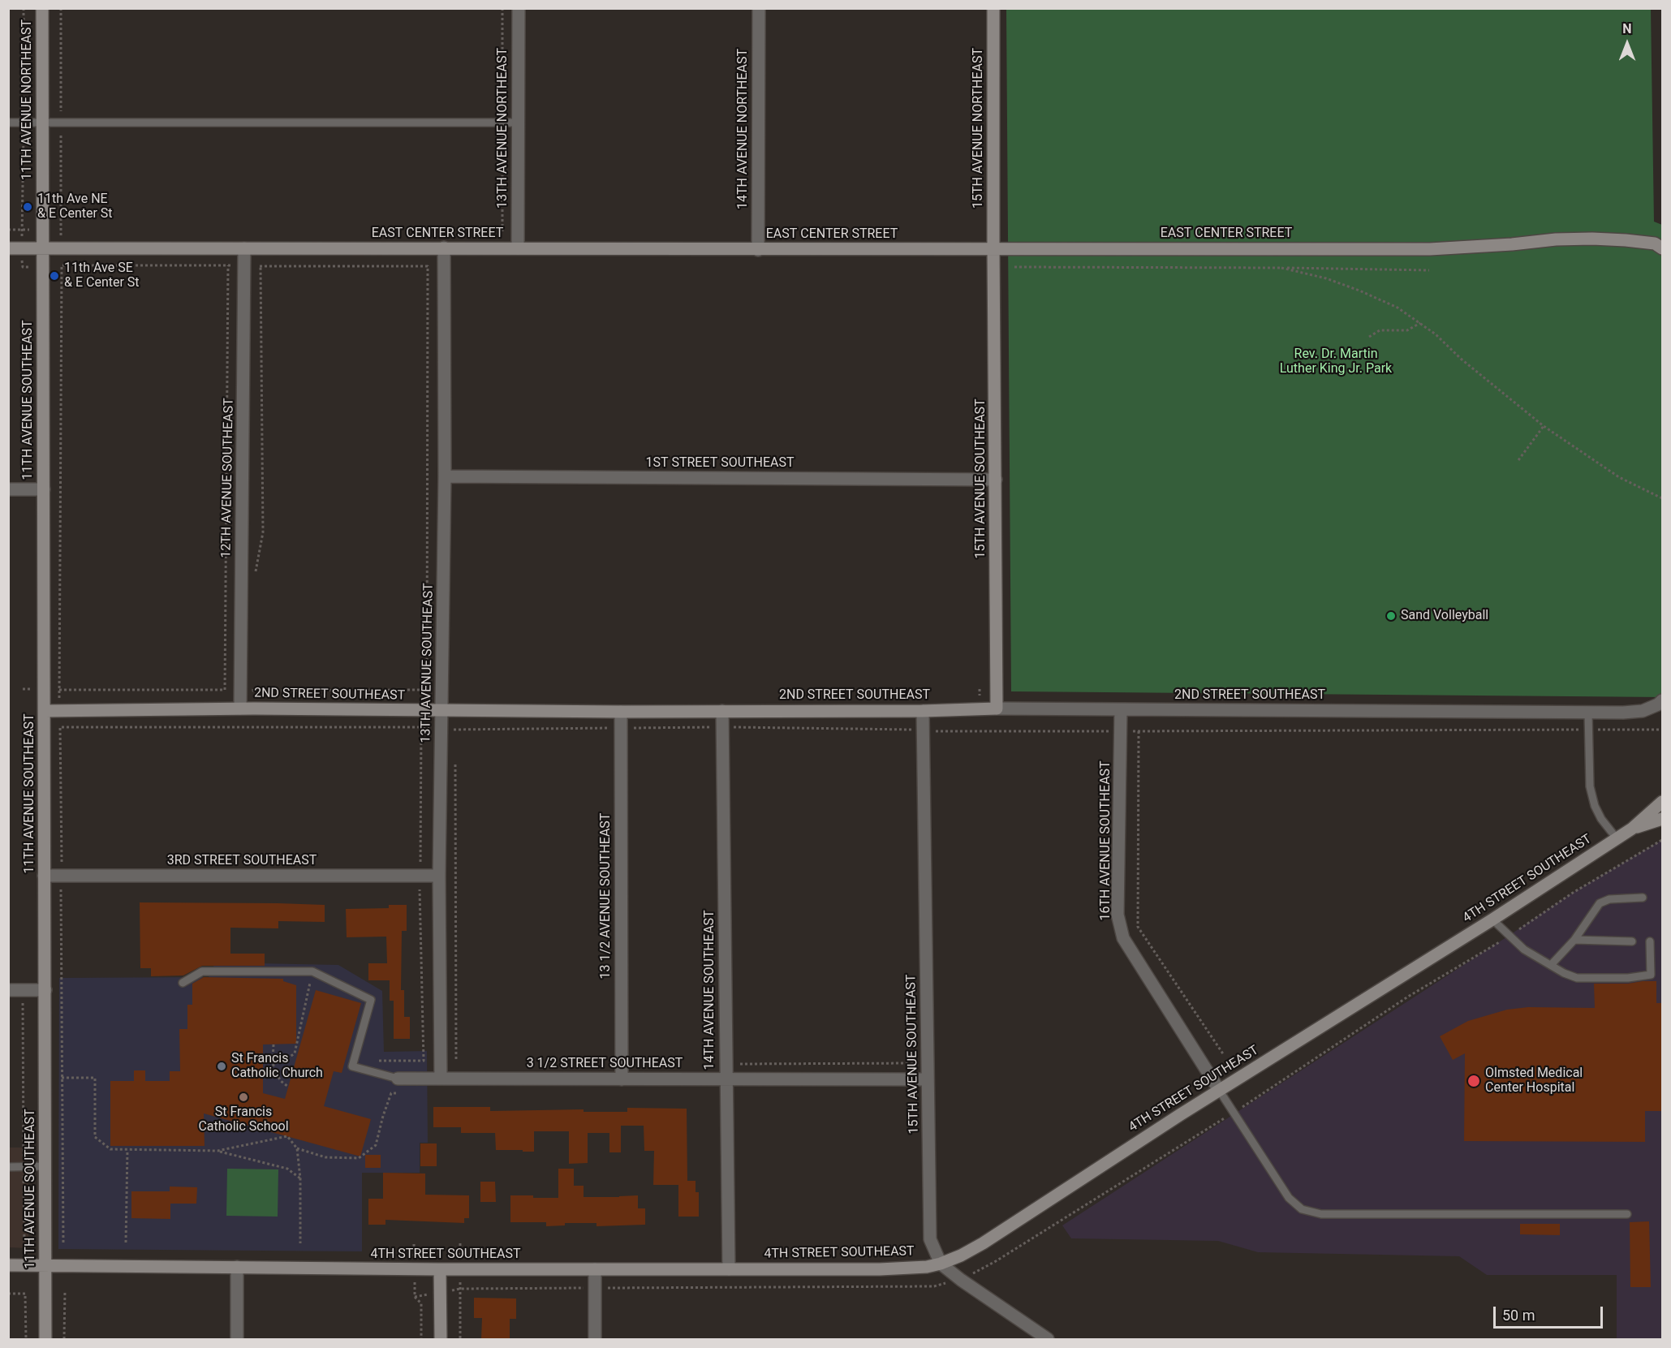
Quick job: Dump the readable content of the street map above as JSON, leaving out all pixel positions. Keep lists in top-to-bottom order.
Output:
{
  "streets": {
    "street": [
      "11TH AVENUE NORTHEAST",
      "13TH AVENUE NORTHEAST",
      "15TH AVENUE NORTHEAST",
      "14TH AVENUE NORTHEAST",
      "EAST CENTER STREET",
      "11TH AVENUE SOUTHEAST",
      "1ST STREET SOUTHEAST",
      "12TH AVENUE SOUTHEAST",
      "15TH AVENUE SOUTHEAST",
      "13TH AVENUE SOUTHEAST",
      "2ND STREET SOUTHEAST",
      "16TH AVENUE SOUTHEAST",
      "3RD STREET SOUTHEAST",
      "4TH STREET SOUTHEAST",
      "13 1/2 AVENUE SOUTHEAST",
      "14TH AVENUE SOUTHEAST",
      "3 1/2 STREET SOUTHEAST"
    ]
  },
  "crossings": [
    ["11TH AVENUE NORTHEAST", "EAST CENTER STREET"],
    ["11TH AVENUE NORTHEAST", "11TH AVENUE SOUTHEAST"],
    ["13TH AVENUE NORTHEAST", "EAST CENTER STREET"],
    ["15TH AVENUE NORTHEAST", "EAST CENTER STREET"],
    ["15TH AVENUE NORTHEAST", "15TH AVENUE SOUTHEAST"],
    ["14TH AVENUE NORTHEAST", "EAST CENTER STREET"],
    ["EAST CENTER STREET", "11TH AVENUE SOUTHEAST"],
    ["EAST CENTER STREET", "12TH AVENUE SOUTHEAST"],
    ["EAST CENTER STREET", "15TH AVENUE SOUTHEAST"],
    ["EAST CENTER STREET", "13TH AVENUE SOUTHEAST"],
    ["11TH AVENUE SOUTHEAST", "2ND STREET SOUTHEAST"],
    ["11TH AVENUE SOUTHEAST", "3RD STREET SOUTHEAST"],
    ["11TH AVENUE SOUTHEAST", "4TH STREET SOUTHEAST"],
    ["1ST STREET SOUTHEAST", "15TH AVENUE SOUTHEAST"],
    ["1ST STREET SOUTHEAST", "13TH AVENUE SOUTHEAST"],
    ["12TH AVENUE SOUTHEAST", "2ND STREET SOUTHEAST"],
    ["15TH AVENUE SOUTHEAST", "2ND STREET SOUTHEAST"],
    ["15TH AVENUE SOUTHEAST", "4TH STREET SOUTHEAST"],
    ["15TH AVENUE SOUTHEAST", "3 1/2 STREET SOUTHEAST"],
    ["13TH AVENUE SOUTHEAST", "2ND STREET SOUTHEAST"],
    ["13TH AVENUE SOUTHEAST", "3RD STREET SOUTHEAST"],
    ["13TH AVENUE SOUTHEAST", "3 1/2 STREET SOUTHEAST"],
    ["2ND STREET SOUTHEAST", "16TH AVENUE SOUTHEAST"],
    ["2ND STREET SOUTHEAST", "13 1/2 AVENUE SOUTHEAST"],
    ["2ND STREET SOUTHEAST", "14TH AVENUE SOUTHEAST"],
    ["16TH AVENUE SOUTHEAST", "4TH STREET SOUTHEAST"],
    ["4TH STREET SOUTHEAST", "14TH AVENUE SOUTHEAST"],
    ["13 1/2 AVENUE SOUTHEAST", "3 1/2 STREET SOUTHEAST"],
    ["14TH AVENUE SOUTHEAST", "3 1/2 STREET SOUTHEAST"]
  ],
  "parks": ["Rev. Dr. Martin Luther King Jr. Park"],
  "places": [
    "11th Ave NE & E Center St",
    "11th Ave SE & E Center St",
    "Sand Volleyball",
    "St Francis Catholic Church",
    "Olmsted Medical Center Hospital",
    "St Francis Catholic School"
  ],
  "scale_bar": "50 m",
  "north": "top"
}
